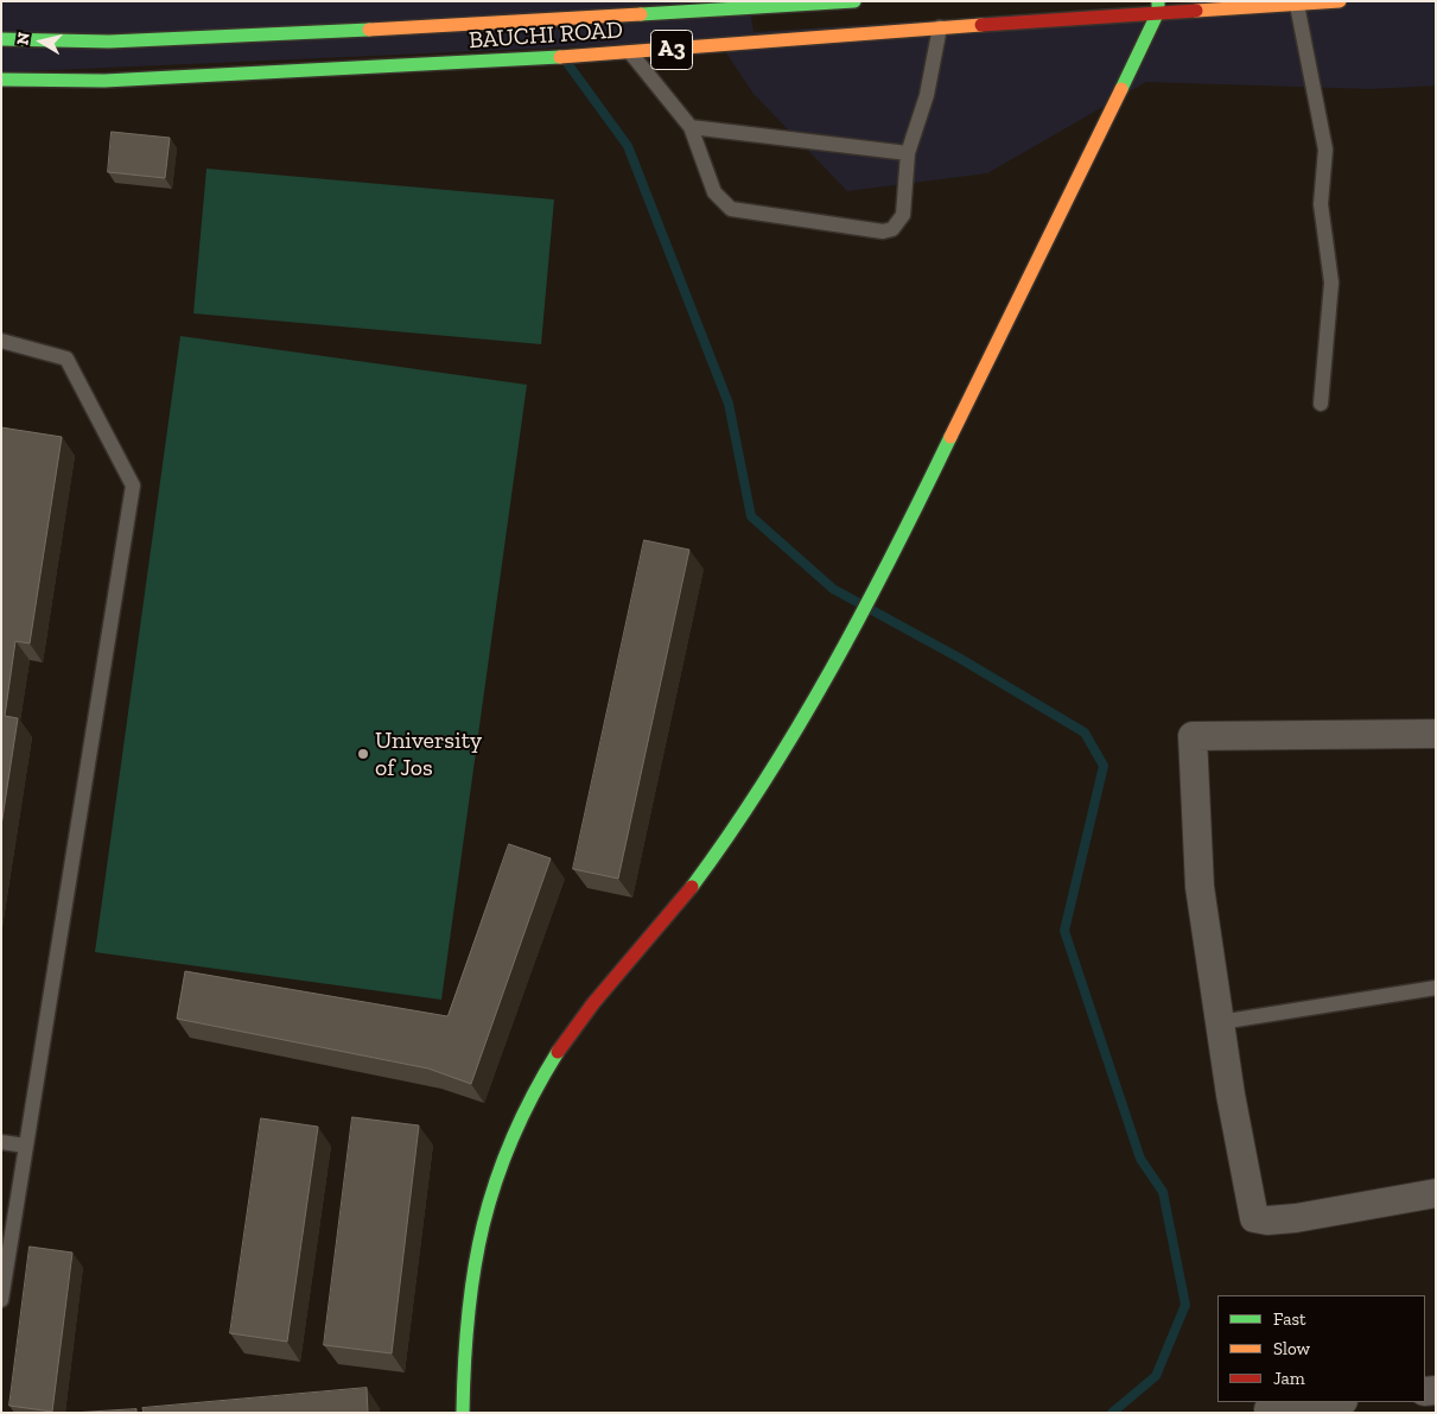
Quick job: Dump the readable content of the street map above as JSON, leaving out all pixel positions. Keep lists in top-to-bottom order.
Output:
{
  "streets": {
    "main road": ["BAUCHI ROAD", "A3"]
  },
  "places": ["University of Jos"],
  "legend": ["Fast", "Slow", "Jam"],
  "north": "left"
}
